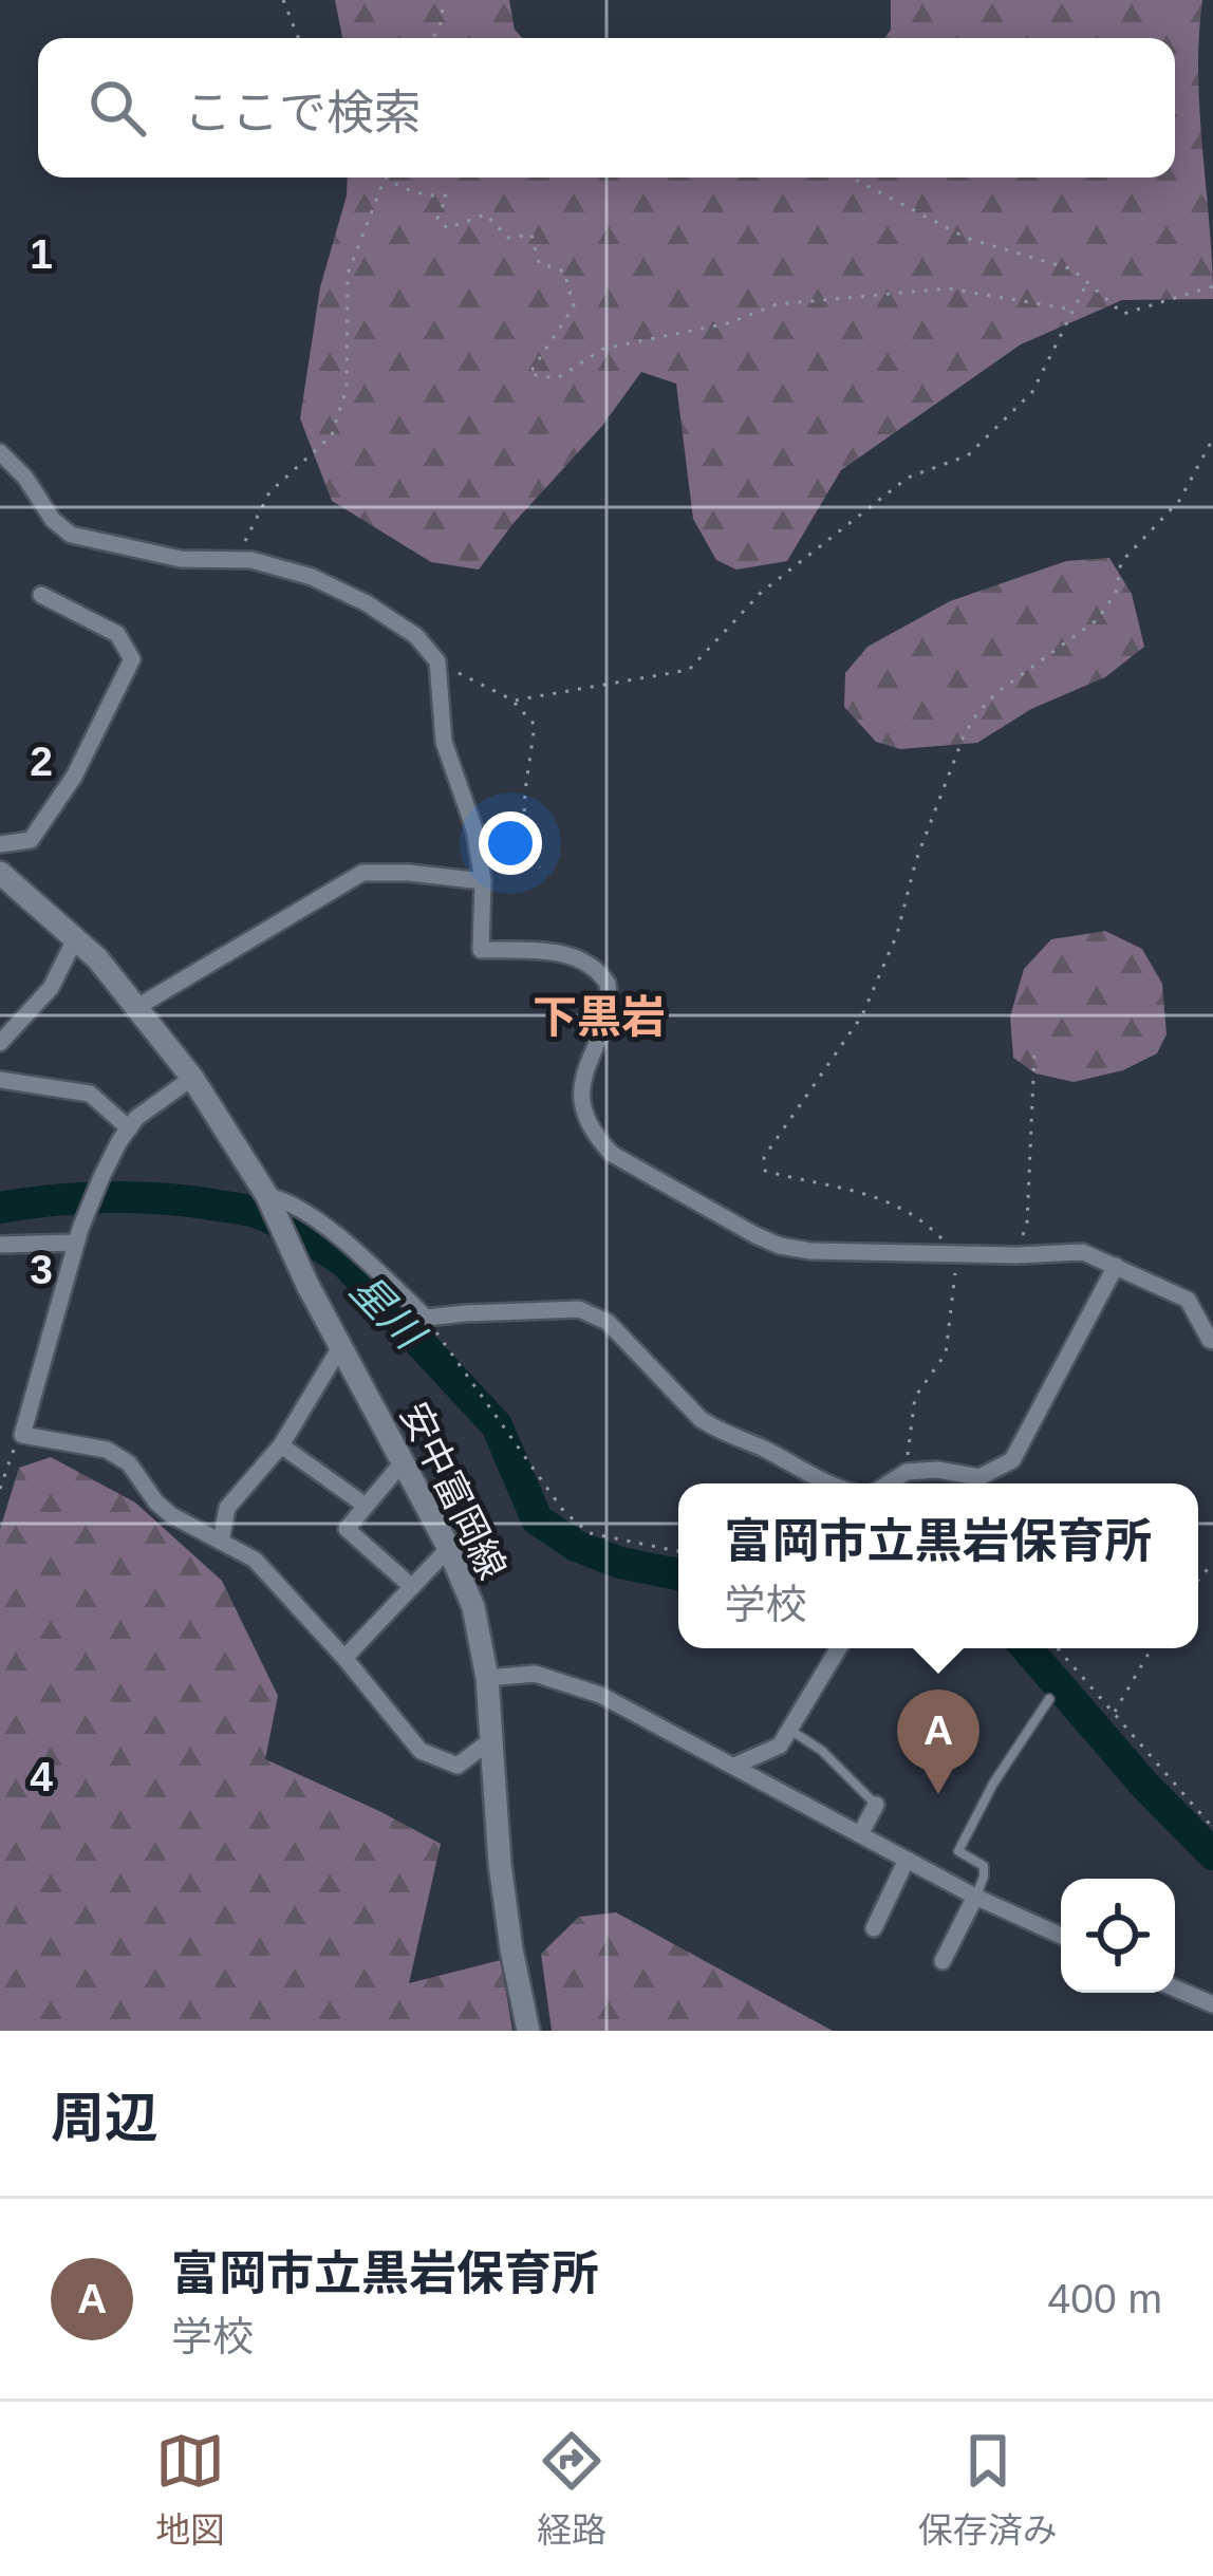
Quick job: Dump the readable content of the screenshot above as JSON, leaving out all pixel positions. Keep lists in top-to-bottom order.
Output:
{
  "streets": {
    "main road": ["安中富岡線"]
  },
  "districts": ["下黒岩"],
  "water": ["星川"],
  "page": {
    "search": "ここで検索",
    "popup": ["富岡市立黒岩保育所", "学校"],
    "pins": "A",
    "heading": "周辺",
    "list": [
      {
        "mark": "A",
        "name": "富岡市立黒岩保育所",
        "note": "学校",
        "value": "400 m"
      }
    ],
    "nav": ["地図", "経路", "保存済み"]
  },
  "grid": {
    "rows": [
      "1",
      "2",
      "3",
      "4"
    ]
  }
}
